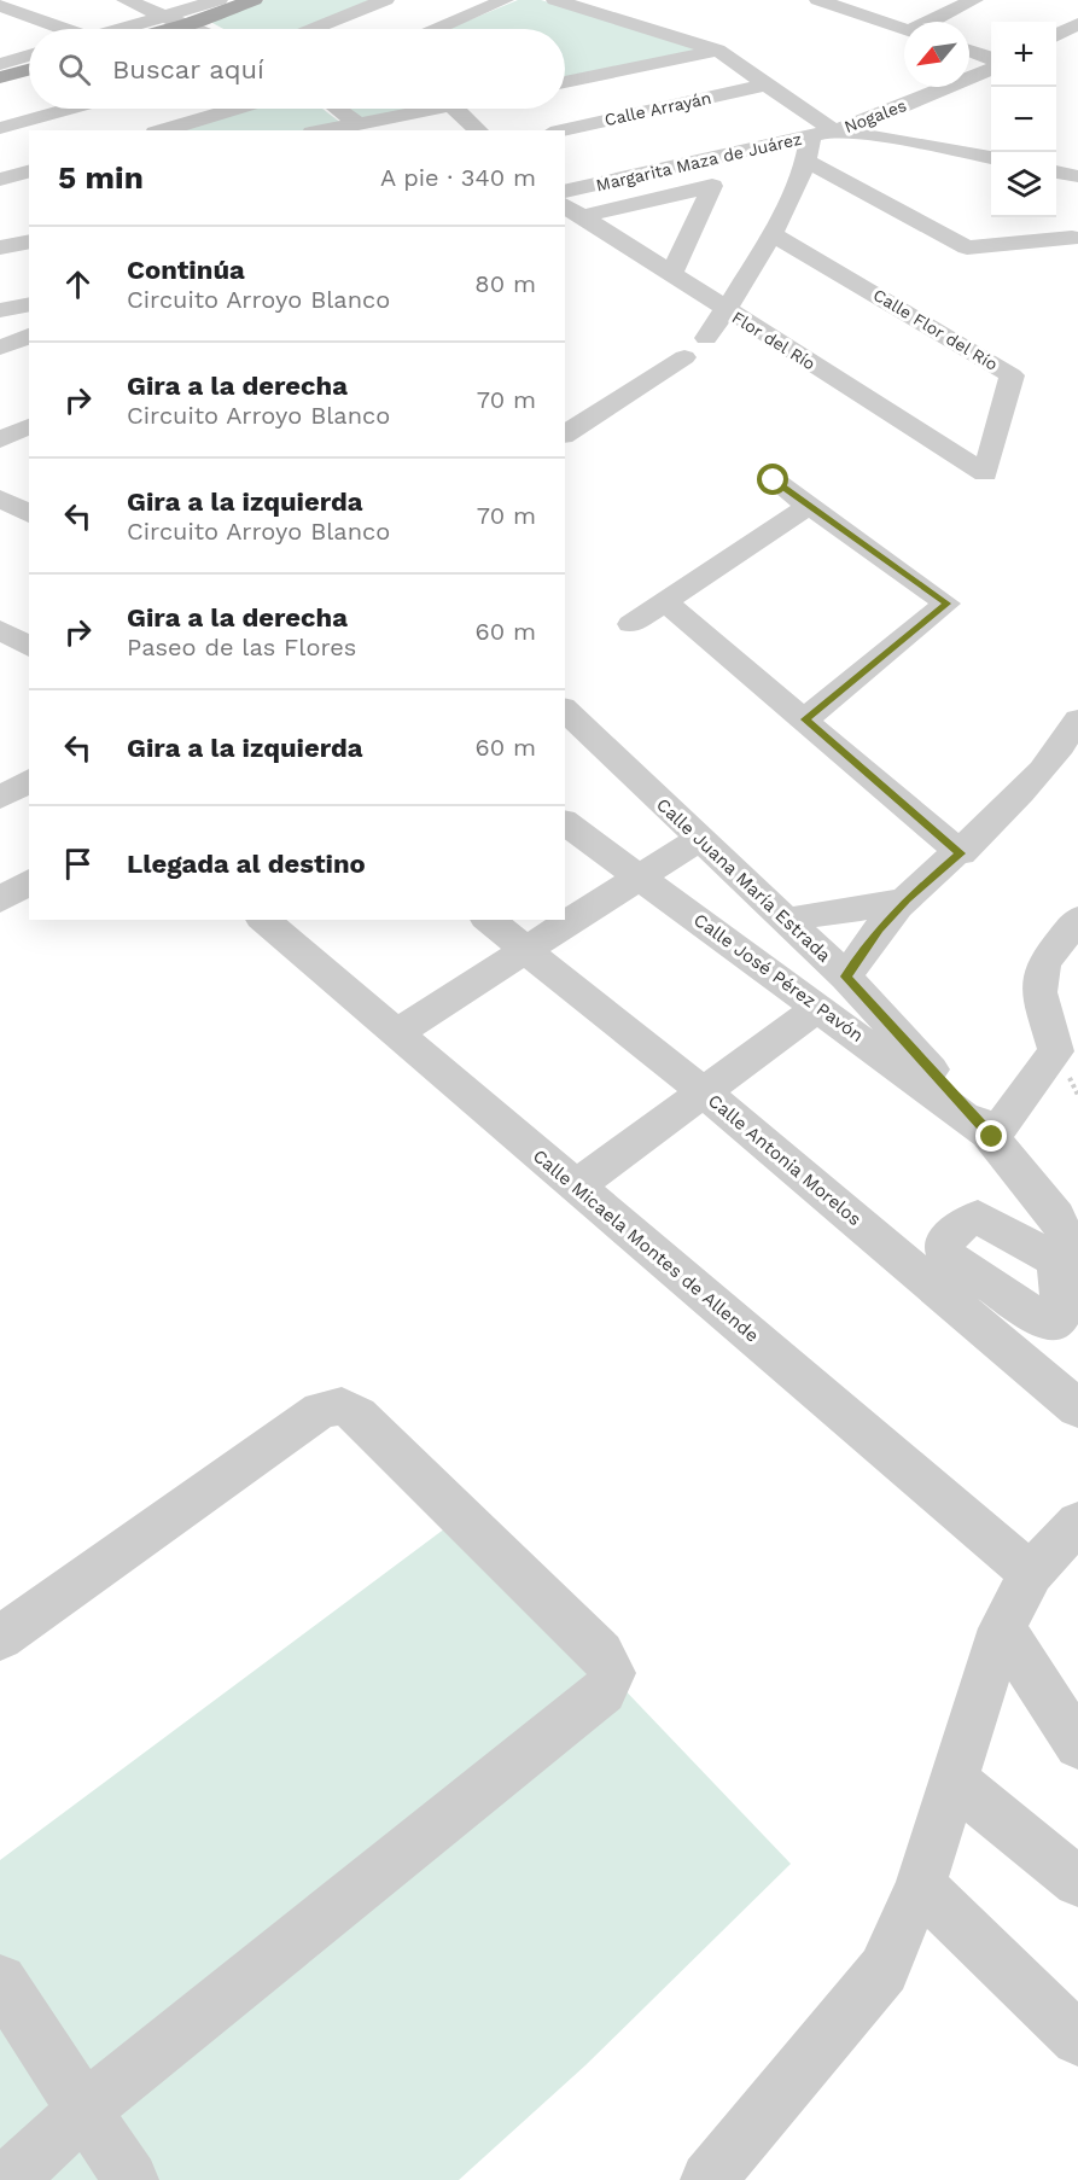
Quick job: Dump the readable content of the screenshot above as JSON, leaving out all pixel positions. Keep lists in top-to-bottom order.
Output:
{
  "streets": {
    "street": [
      "Calle Arrayán",
      "Nogales",
      "Margarita Maza de Juárez",
      "Calle Flor del Río",
      "Flor del Río",
      "Calle Juana María Estrada",
      "Calle José Pérez Pavón",
      "Calle Antonia Morelos",
      "Calle Micaela Montes de Allende"
    ]
  },
  "crossings": [
    ["Nogales", "Margarita Maza de Juárez"],
    ["Calle Flor del Río", "Flor del Río"],
    ["Calle Juana María Estrada", "Calle José Pérez Pavón"]
  ],
  "north": "bottom left",
  "page": {
    "map_buttons": ["+", "−"],
    "search": "Buscar aquí",
    "heading": ["5 min", "A pie · 340 m"],
    "list": [
      ["Continúa", "Circuito Arroyo Blanco", "80 m"],
      ["Gira a la derecha", "Circuito Arroyo Blanco", "70 m"],
      ["Gira a la izquierda", "Circuito Arroyo Blanco", "70 m"],
      ["Gira a la derecha", "Paseo de las Flores", "60 m"],
      ["Gira a la izquierda", "60 m"],
      "Llegada al destino"
    ]
  }
}
